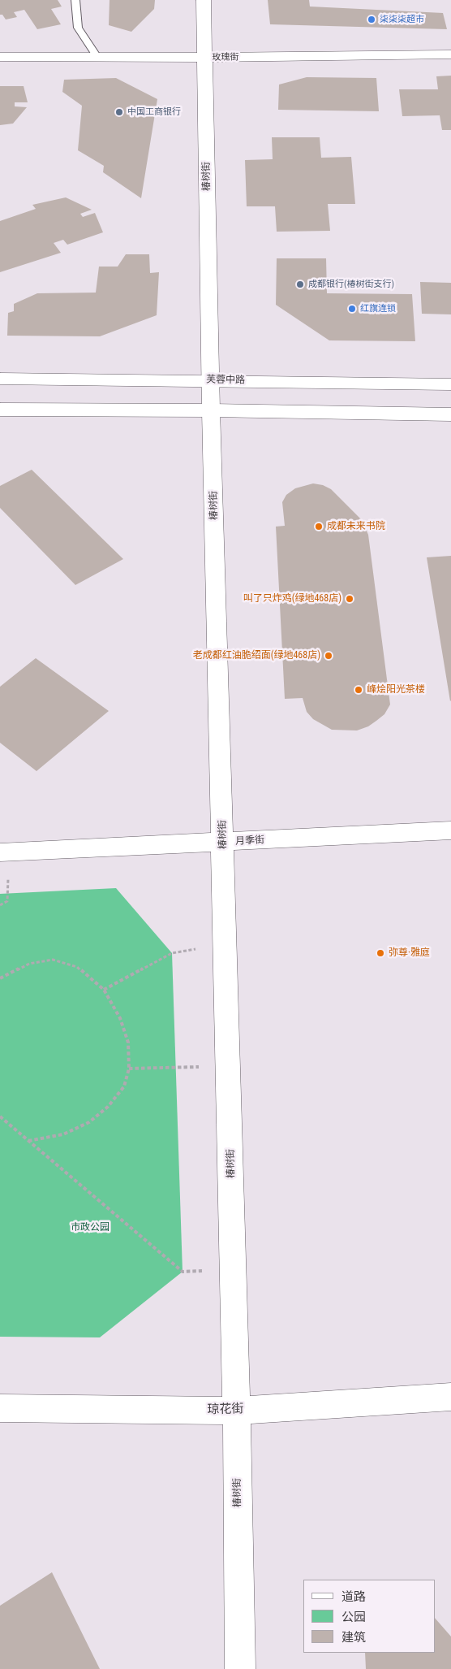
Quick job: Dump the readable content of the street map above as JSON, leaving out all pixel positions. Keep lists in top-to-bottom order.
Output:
{
  "streets": {
    "street": [
      "玫瑰街",
      "椿树街",
      "芙蓉中路",
      "月季街",
      "琼花街"
    ]
  },
  "crossings": [
    ["玫瑰街", "椿树街"],
    ["椿树街", "芙蓉中路"],
    ["椿树街", "月季街"],
    ["椿树街", "琼花街"]
  ],
  "parks": ["市政公园"],
  "places": [
    "柒柒柒超市",
    "中国工商银行",
    "成都银行(椿树街支行)",
    "红旗连锁",
    "成都未来书院",
    "叫了只炸鸡(绿地468店)",
    "老成都红油脆绍面(绿地468店)",
    "峰烩阳光茶楼",
    "弥尊·雅庭"
  ],
  "legend": ["道路", "公园", "建筑"]
}
